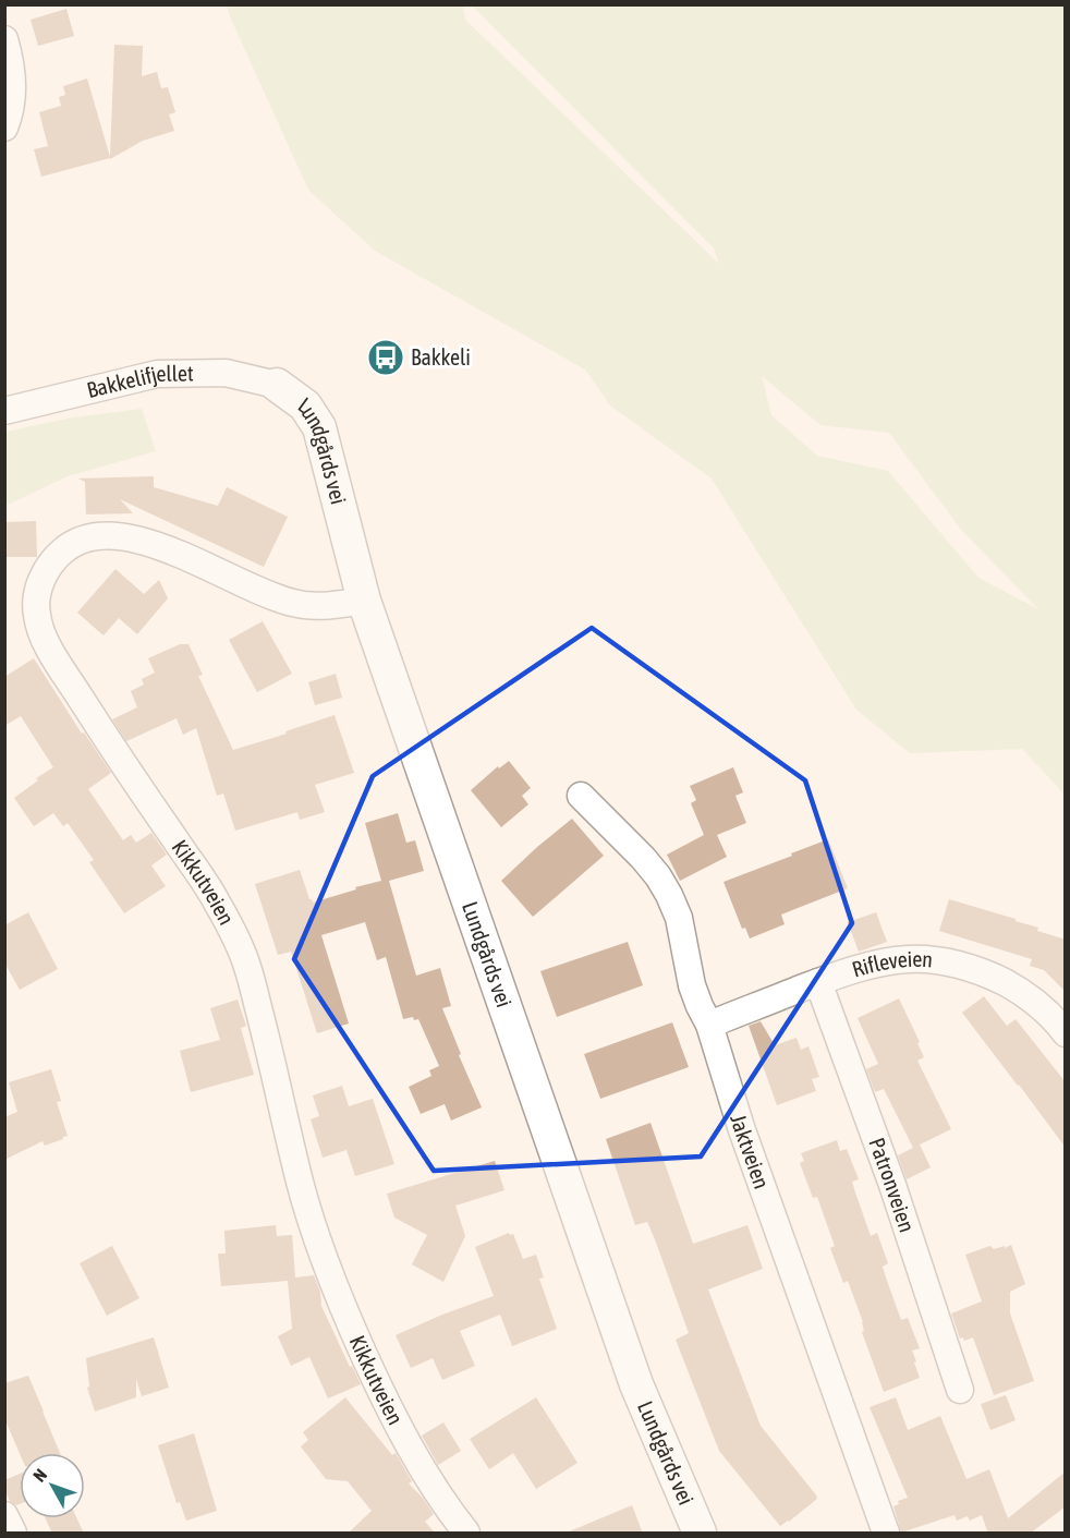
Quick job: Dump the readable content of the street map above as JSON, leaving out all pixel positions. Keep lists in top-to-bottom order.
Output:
{
  "streets": {
    "street": [
      "Bakkelifjellet",
      "Lundgårds vei",
      "Kikkutveien",
      "Rifleveien",
      "Jaktveien",
      "Patronveien"
    ]
  },
  "crossings": [
    ["Bakkelifjellet", "Lundgårds vei"],
    ["Lundgårds vei", "Kikkutveien"],
    ["Rifleveien", "Jaktveien"],
    ["Rifleveien", "Patronveien"]
  ],
  "places": {
    "bus stop": ["Bakkeli"]
  },
  "north": "top left"
}
